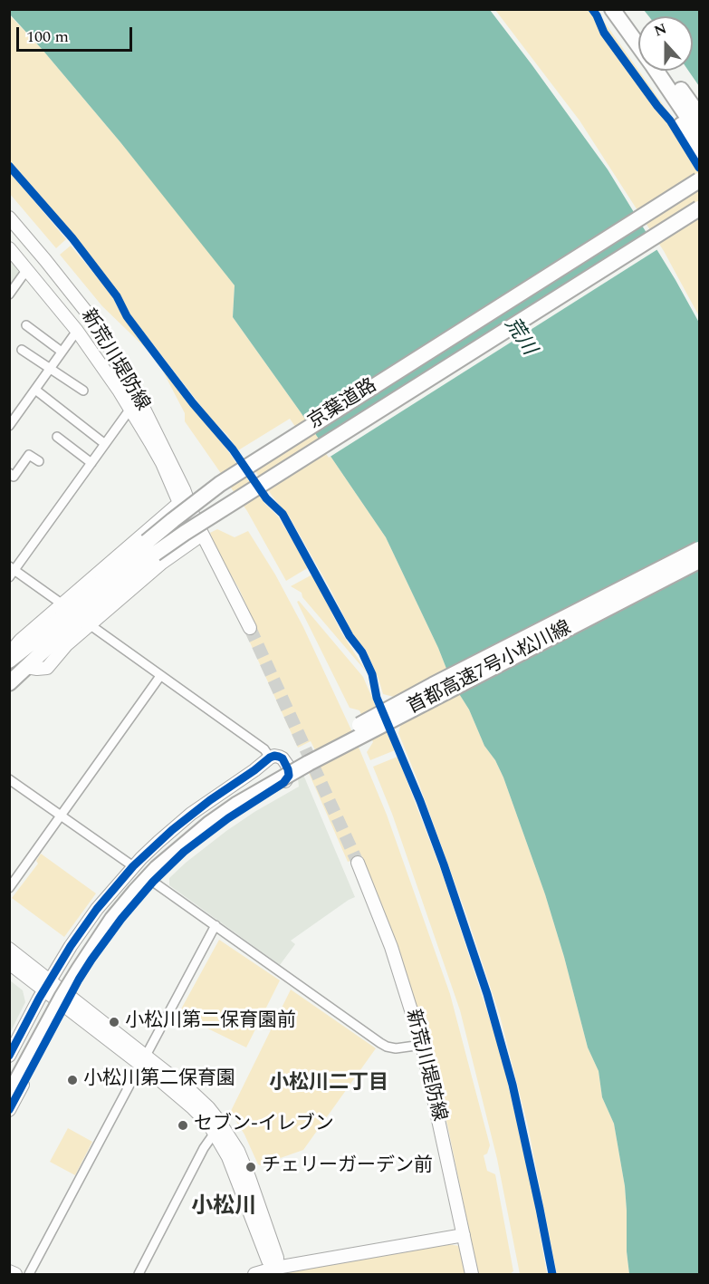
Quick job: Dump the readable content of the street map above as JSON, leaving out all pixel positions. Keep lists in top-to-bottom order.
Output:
{
  "streets": {
    "highway": ["京葉道路", "首都高速7号小松川線"],
    "street": ["新荒川堤防線"]
  },
  "districts": ["小松川二丁目", "小松川"],
  "water": ["荒川"],
  "places": [
    "小松川第二保育園前",
    "小松川第二保育園",
    "セブン-イレブン",
    "チェリーガーデン前"
  ],
  "scale_bar": "100 m",
  "north": "top"
}
